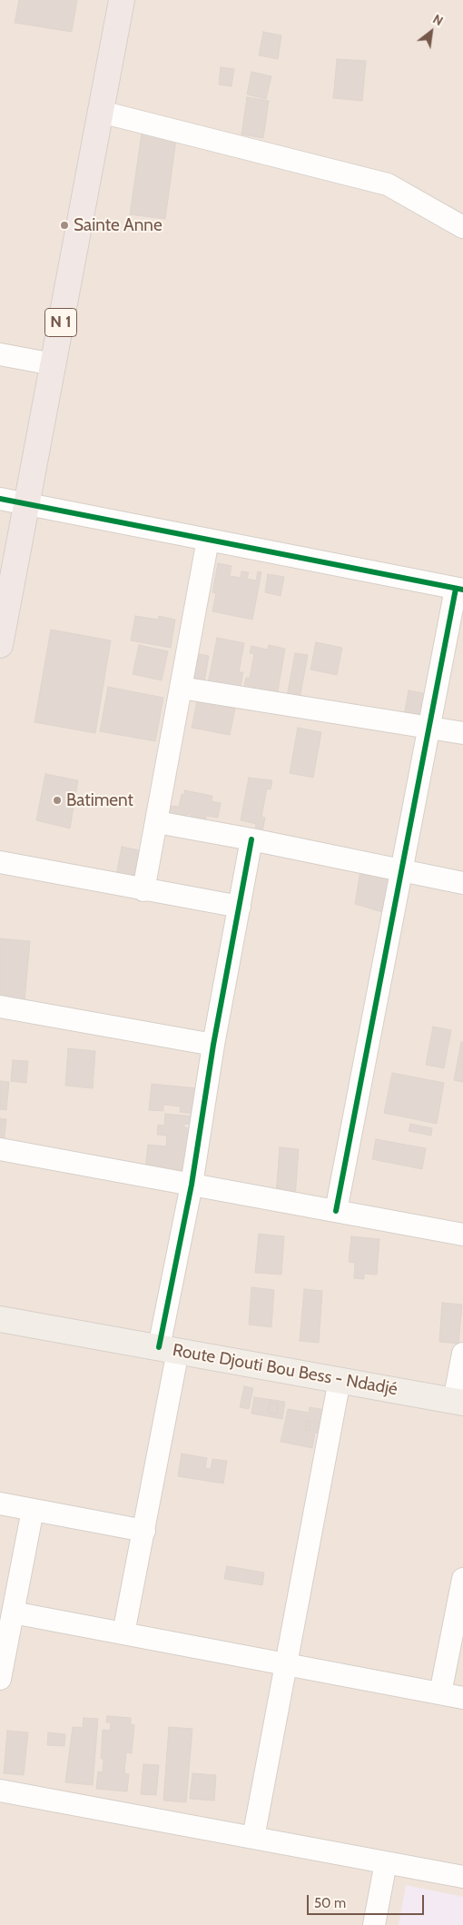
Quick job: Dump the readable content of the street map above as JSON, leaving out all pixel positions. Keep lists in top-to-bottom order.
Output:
{
  "streets": {
    "highway": ["N 1"],
    "main road": ["Route Djouti Bou Bess - Ndadjé"]
  },
  "places": ["Sainte Anne", "Batiment"],
  "scale_bar": "50 m",
  "north": "top right"
}
